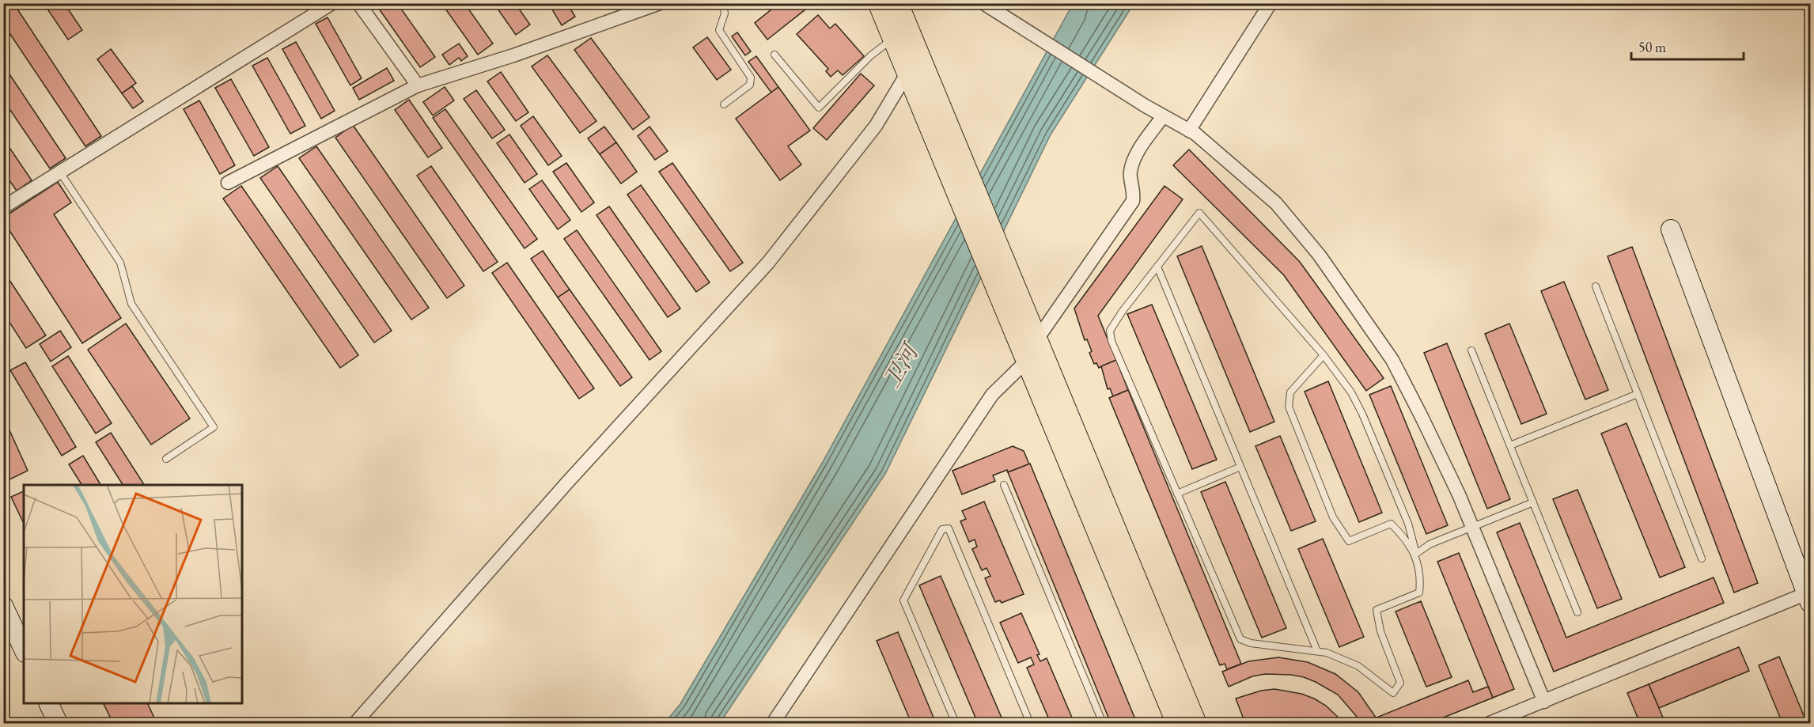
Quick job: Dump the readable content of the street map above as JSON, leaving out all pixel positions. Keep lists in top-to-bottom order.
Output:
{
  "water": ["卫河"],
  "scale_bar": "50 m"
}
